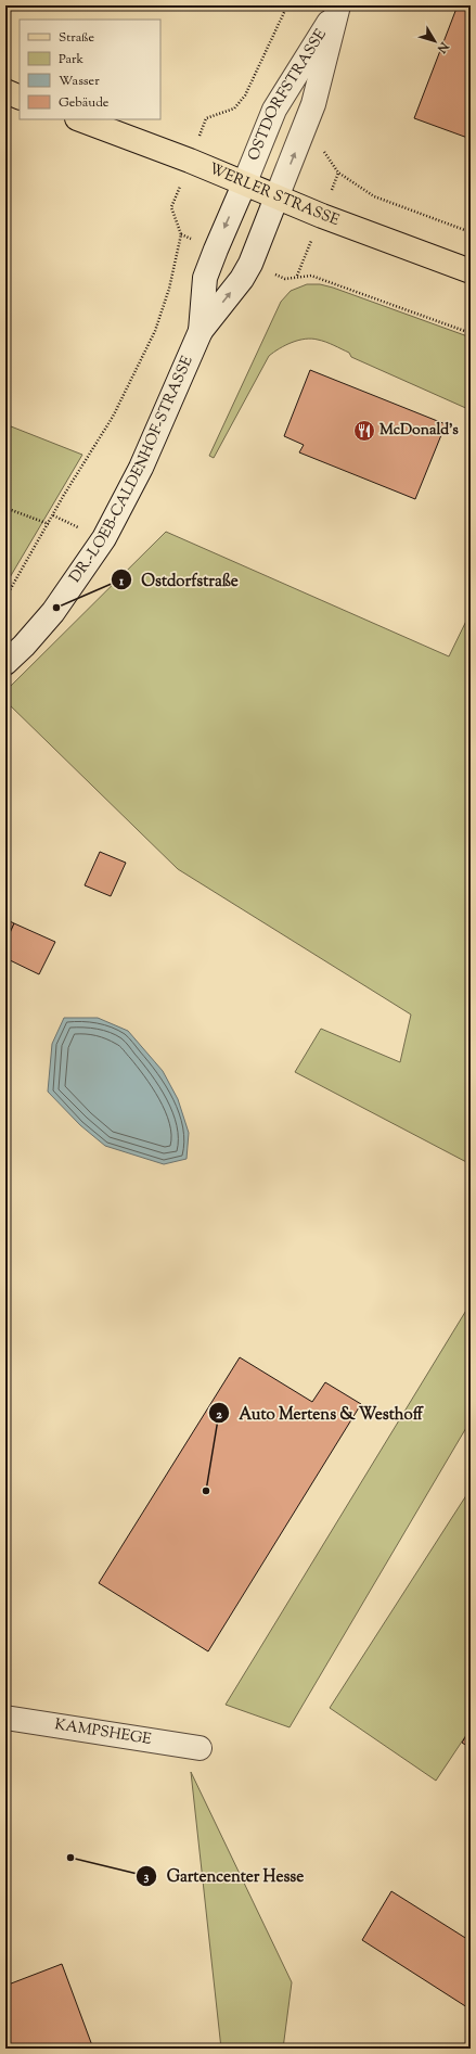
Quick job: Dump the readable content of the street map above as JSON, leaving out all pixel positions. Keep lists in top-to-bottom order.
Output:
{
  "streets": {
    "main road": [
      "OSTDORFSTRASSE",
      "WERLER STRASSE",
      "DR.-LOEB-CALDENHOF-STRASSE",
      "KAMPSHEGE"
    ]
  },
  "crossings": [
    ["OSTDORFSTRASSE", "WERLER STRASSE"],
    ["OSTDORFSTRASSE", "DR.-LOEB-CALDENHOF-STRASSE"],
    ["WERLER STRASSE", "DR.-LOEB-CALDENHOF-STRASSE"]
  ],
  "places": {
    "restaurant": ["McDonald's"],
    "other": ["Ostdorfstraße", "Auto Mertens & Westhoff", "Gartencenter Hesse"]
  },
  "legend": [
    "Straße",
    "Park",
    "Wasser",
    "Gebäude"
  ],
  "north": "bottom right"
}
